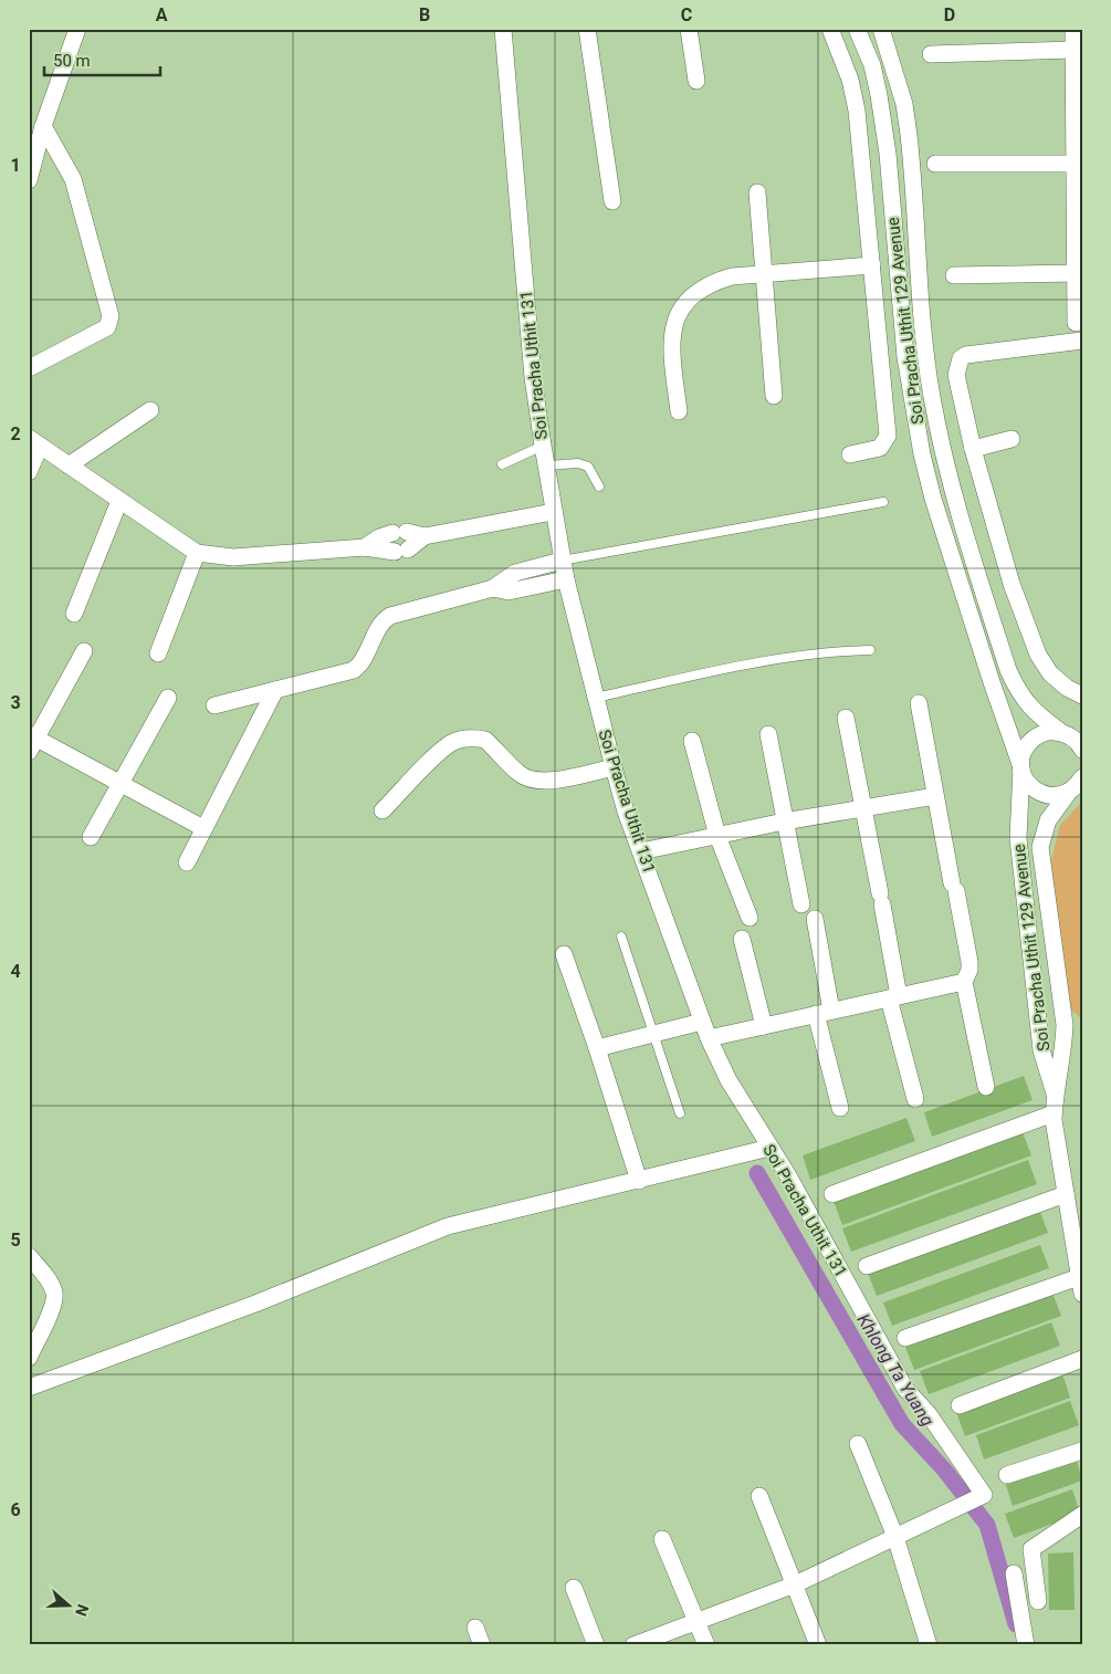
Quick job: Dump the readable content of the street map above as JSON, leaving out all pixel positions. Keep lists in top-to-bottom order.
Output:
{
  "streets": {
    "street": ["Soi Pracha Uthit 129 Avenue", "Soi Pracha Uthit 131"]
  },
  "water": ["Khlong Ta Yuang"],
  "scale_bar": "50 m",
  "north": "right",
  "grid": {
    "columns": [
      "A",
      "B",
      "C",
      "D"
    ],
    "rows": [
      "1",
      "2",
      "3",
      "4",
      "5",
      "6"
    ]
  }
}
